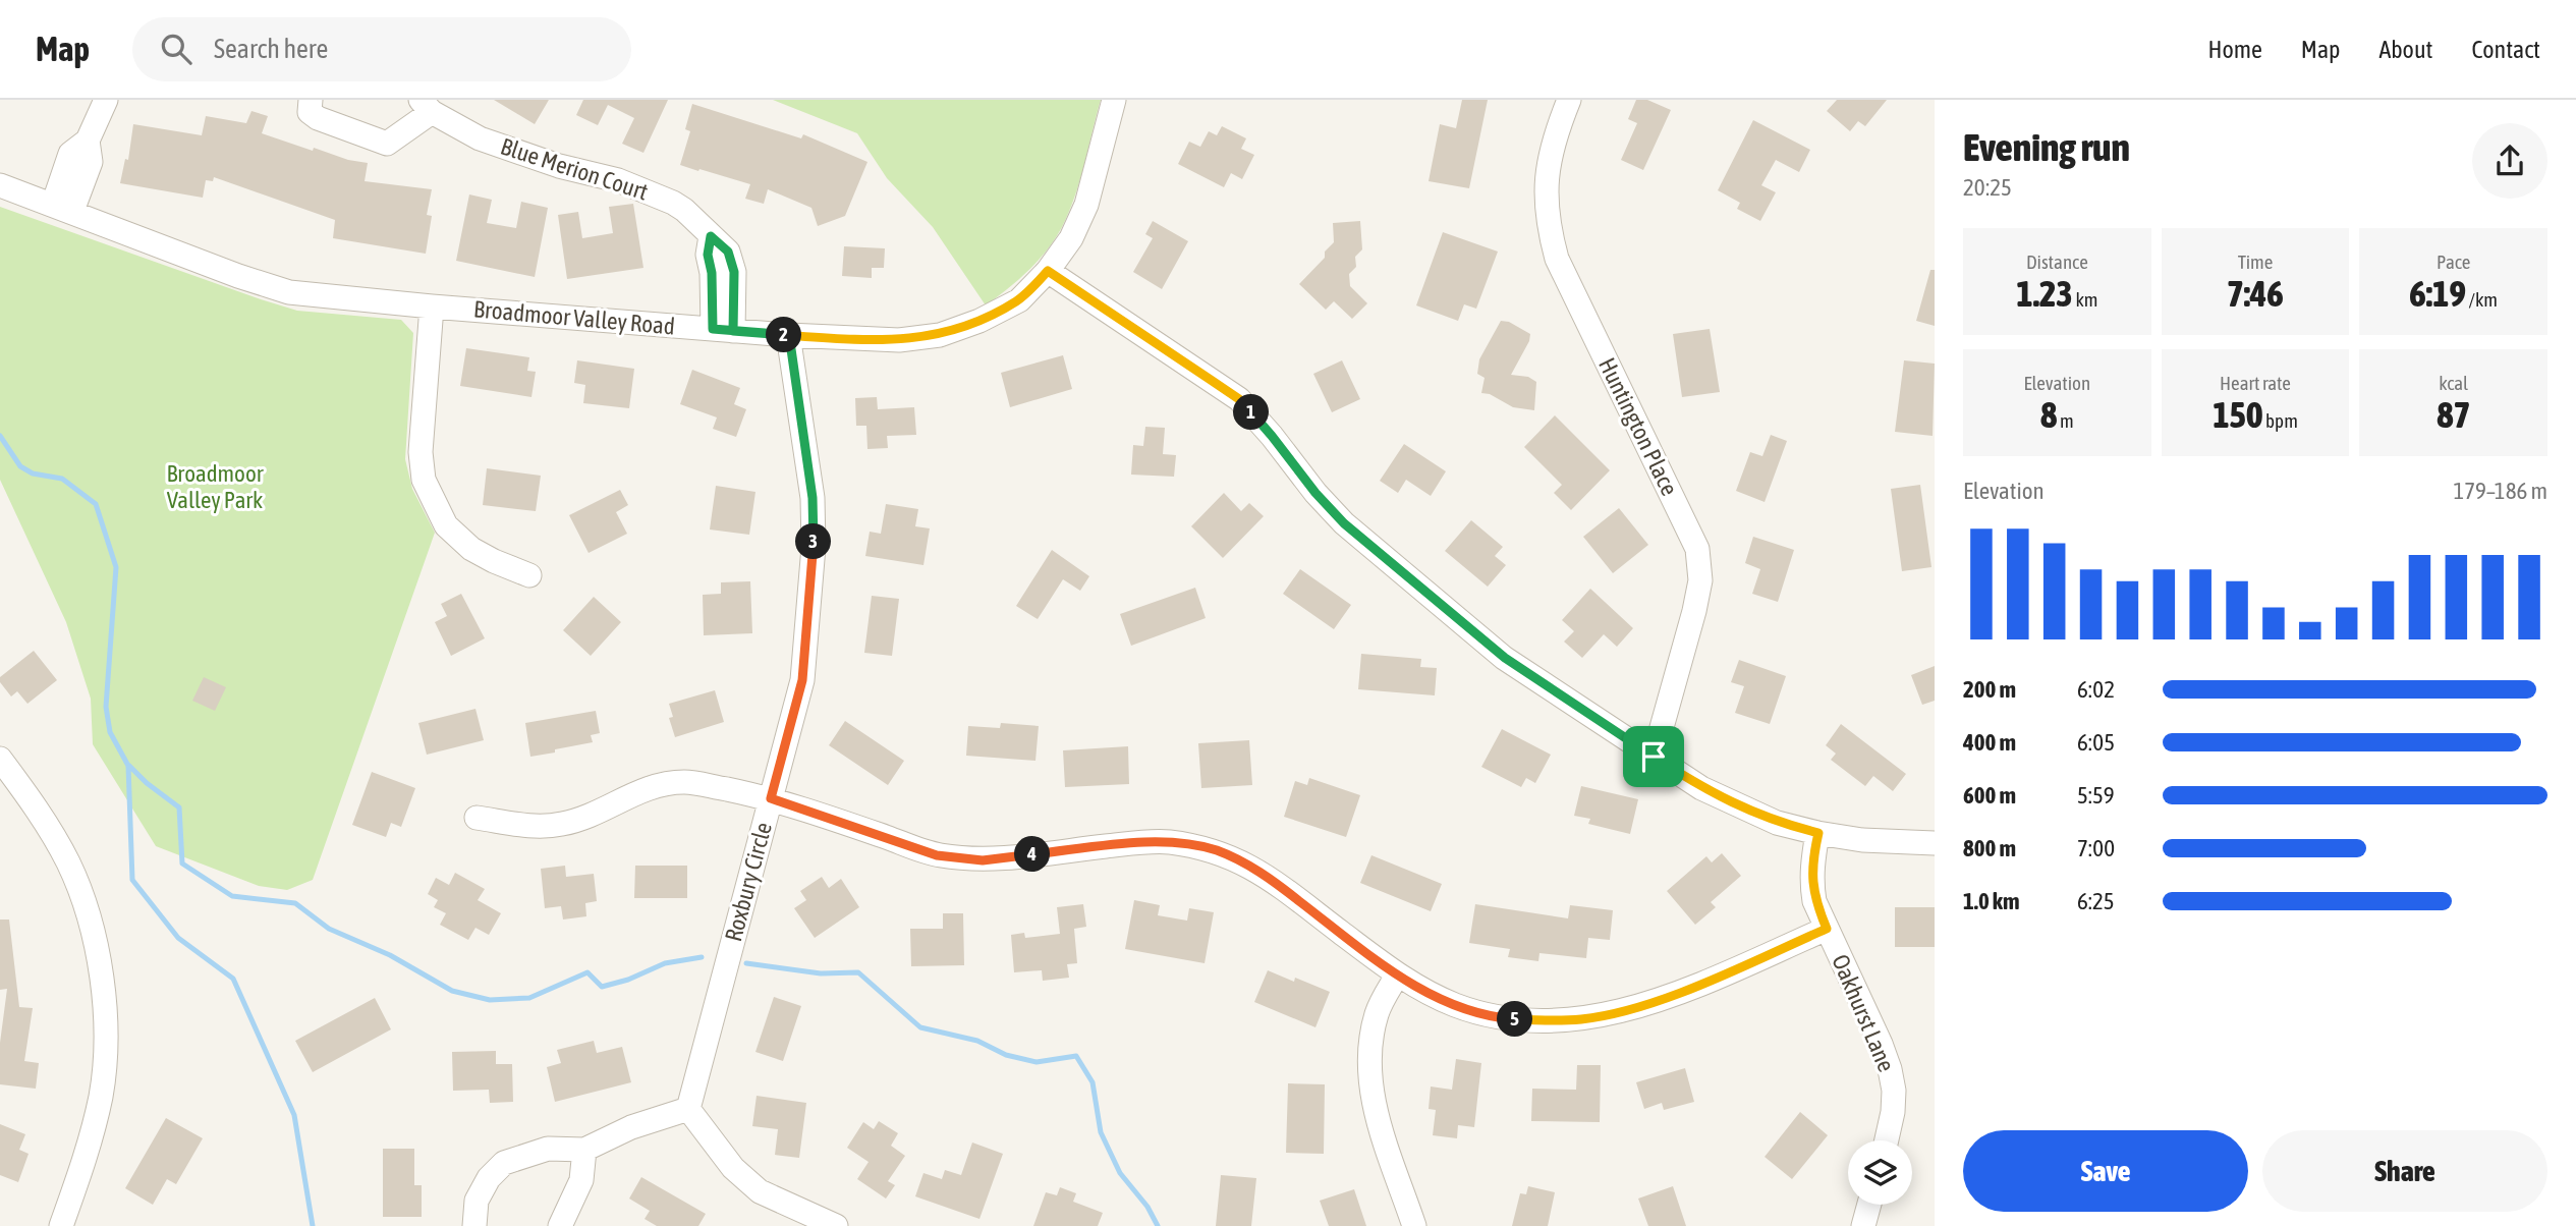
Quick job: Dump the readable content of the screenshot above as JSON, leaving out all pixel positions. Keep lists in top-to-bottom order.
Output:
{
  "streets": {
    "street": [
      "Blue Merion Court",
      "Broadmoor Valley Road",
      "Huntington Place",
      "Roxbury Circle",
      "Oakhurst Lane"
    ]
  },
  "crossings": [
    ["Blue Merion Court", "Broadmoor Valley Road"],
    ["Broadmoor Valley Road", "Roxbury Circle"]
  ],
  "parks": ["Broadmoor Valley Park"],
  "page": {
    "header": "Map",
    "search": "Search here",
    "nav": [
      "Home",
      "Map",
      "About",
      "Contact"
    ],
    "heading": ["Evening run", "20:25"],
    "stats": [
      ["Distance", "1.23 km"],
      ["Time", "7:46"],
      ["Pace", "6:19 /km"],
      ["Elevation", "8 m"],
      ["Heart rate", "150 bpm"],
      ["kcal", "87"]
    ],
    "pins": [
      "2",
      "1",
      "3",
      "4",
      "5"
    ],
    "chart": ["Elevation", "179–186 m"],
    "list": [
      {
        "name": "200 m",
        "note": "6:02"
      },
      {
        "name": "400 m",
        "note": "6:05"
      },
      {
        "name": "600 m",
        "note": "5:59"
      },
      {
        "name": "800 m",
        "note": "7:00"
      },
      {
        "name": "1.0 km",
        "note": "6:25"
      }
    ],
    "buttons": ["Save", "Share"]
  }
}
